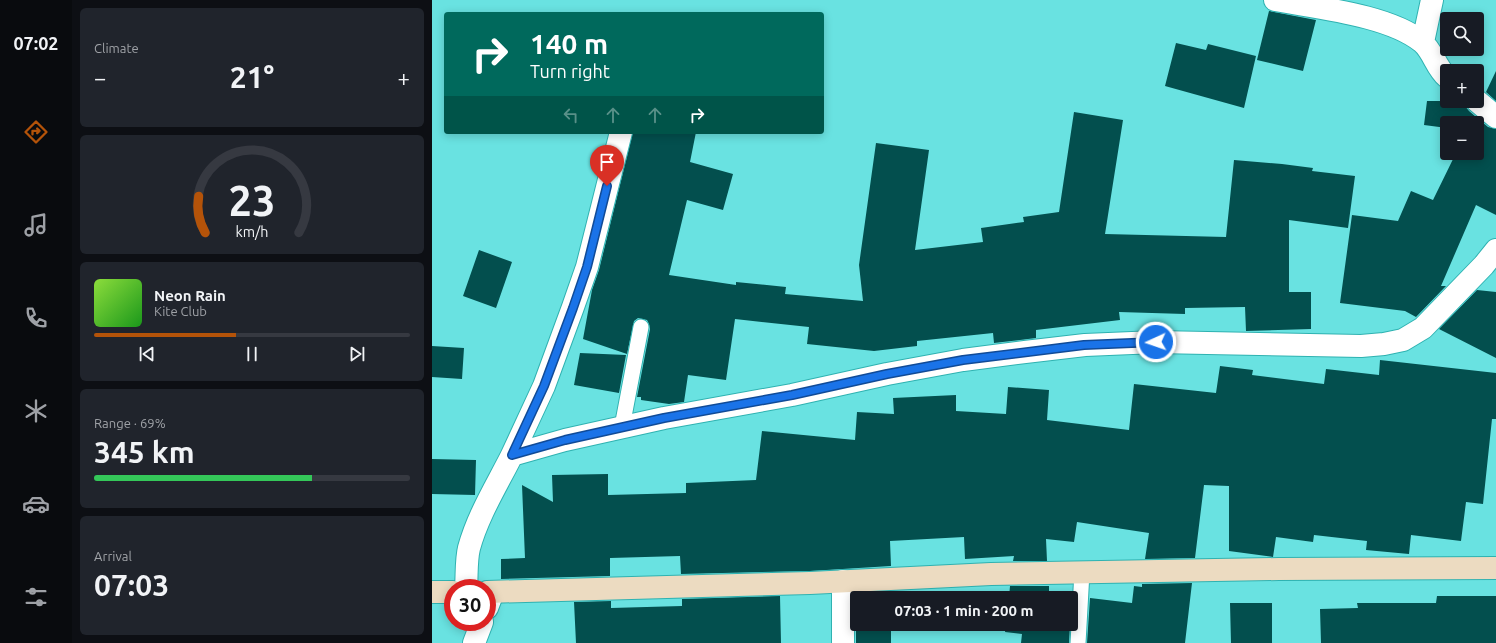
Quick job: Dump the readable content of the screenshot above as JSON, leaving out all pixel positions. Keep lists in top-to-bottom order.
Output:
{
  "page": {
    "tabs": "07:02",
    "tile": [
      "Climate",
      ["Range · 69%", "345 km"],
      ["Arrival", "07:03"]
    ],
    "map_buttons": ["+", "−"],
    "turn": ["140 m", "Turn right"],
    "heat": ["−", "21°", "+"],
    "song": ["Neon Rain", "Kite Club"],
    "limit": "30",
    "trip": "07:03 · 1 min · 200 m",
    "gauge": ["23", "km/h"]
  }
}
